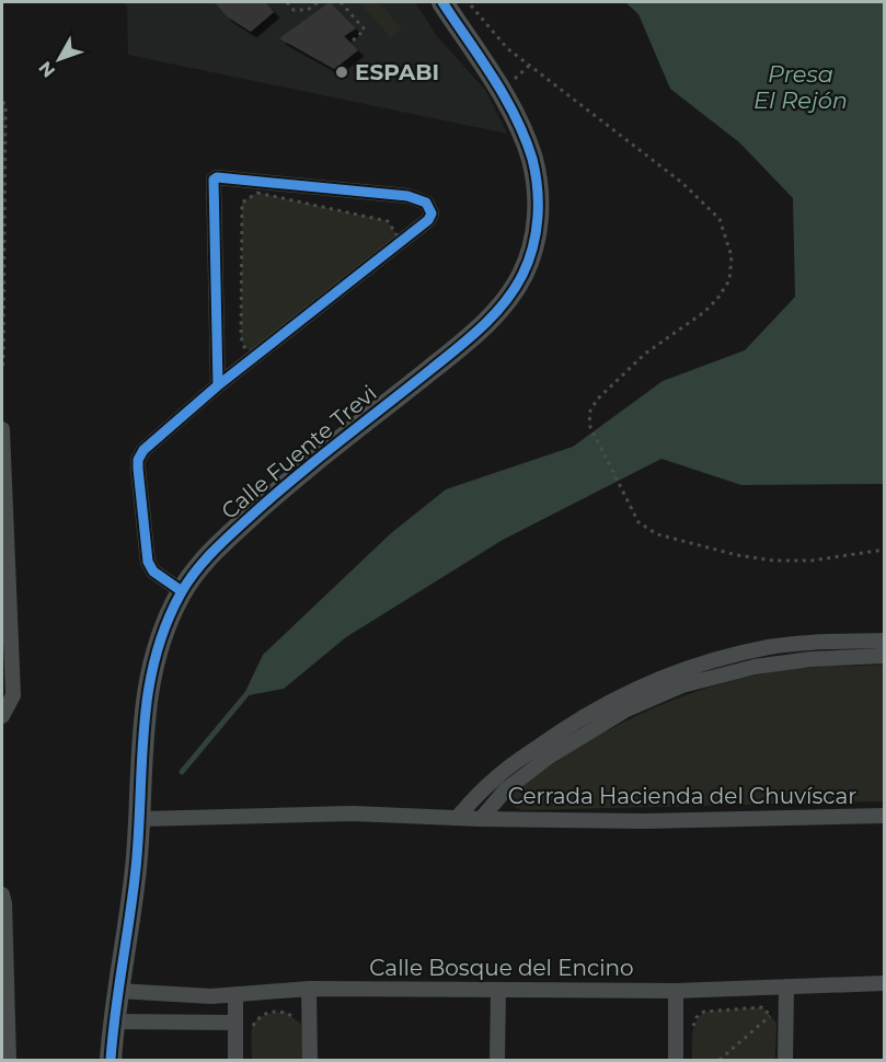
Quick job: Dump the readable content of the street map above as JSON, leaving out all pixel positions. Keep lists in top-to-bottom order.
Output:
{
  "streets": {
    "street": ["Calle Fuente Trevi", "Cerrada Hacienda del Chuvíscar", "Calle Bosque del Encino"]
  },
  "crossings": [
    ["Calle Fuente Trevi", "Cerrada Hacienda del Chuvíscar"],
    ["Calle Fuente Trevi", "Calle Bosque del Encino"]
  ],
  "water": ["Presa El Rejón"],
  "places": ["ESPABI"],
  "north": "bottom left"
}
